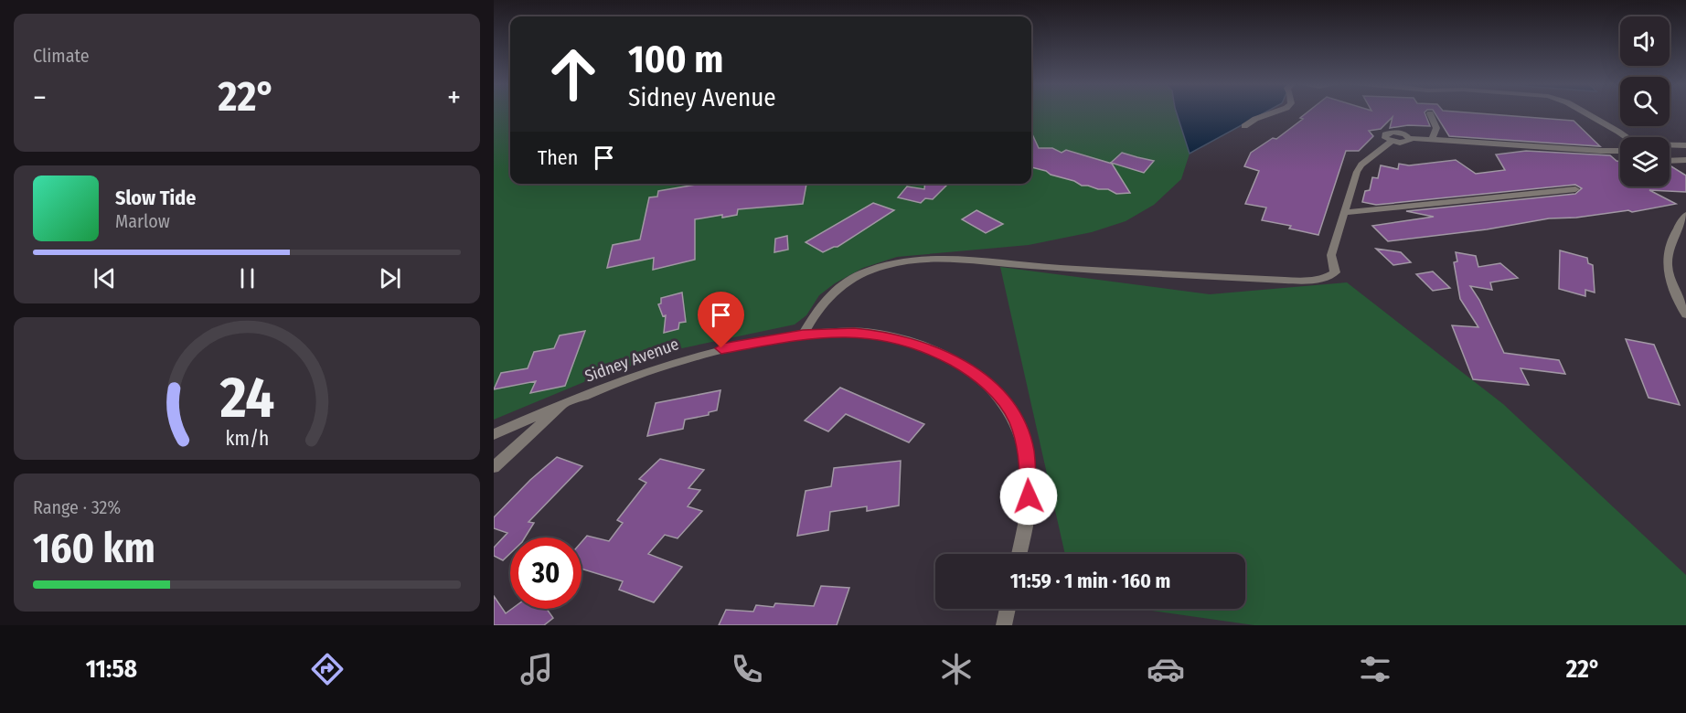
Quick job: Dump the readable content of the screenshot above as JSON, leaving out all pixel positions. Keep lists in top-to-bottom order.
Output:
{
  "streets": {
    "street": ["Sidney Avenue"]
  },
  "page": {
    "tile": [
      "Climate",
      ["Range · 32%", "160 km"]
    ],
    "turn": ["100 m", "Sidney Avenue"],
    "heat": ["−", "22°", "+"],
    "then": "Then",
    "song": ["Slow Tide", "Marlow"],
    "limit": "30",
    "trip": "11:59 · 1 min · 160 m",
    "tabs": ["11:58", "22°"],
    "gauge": ["24", "km/h"]
  }
}
